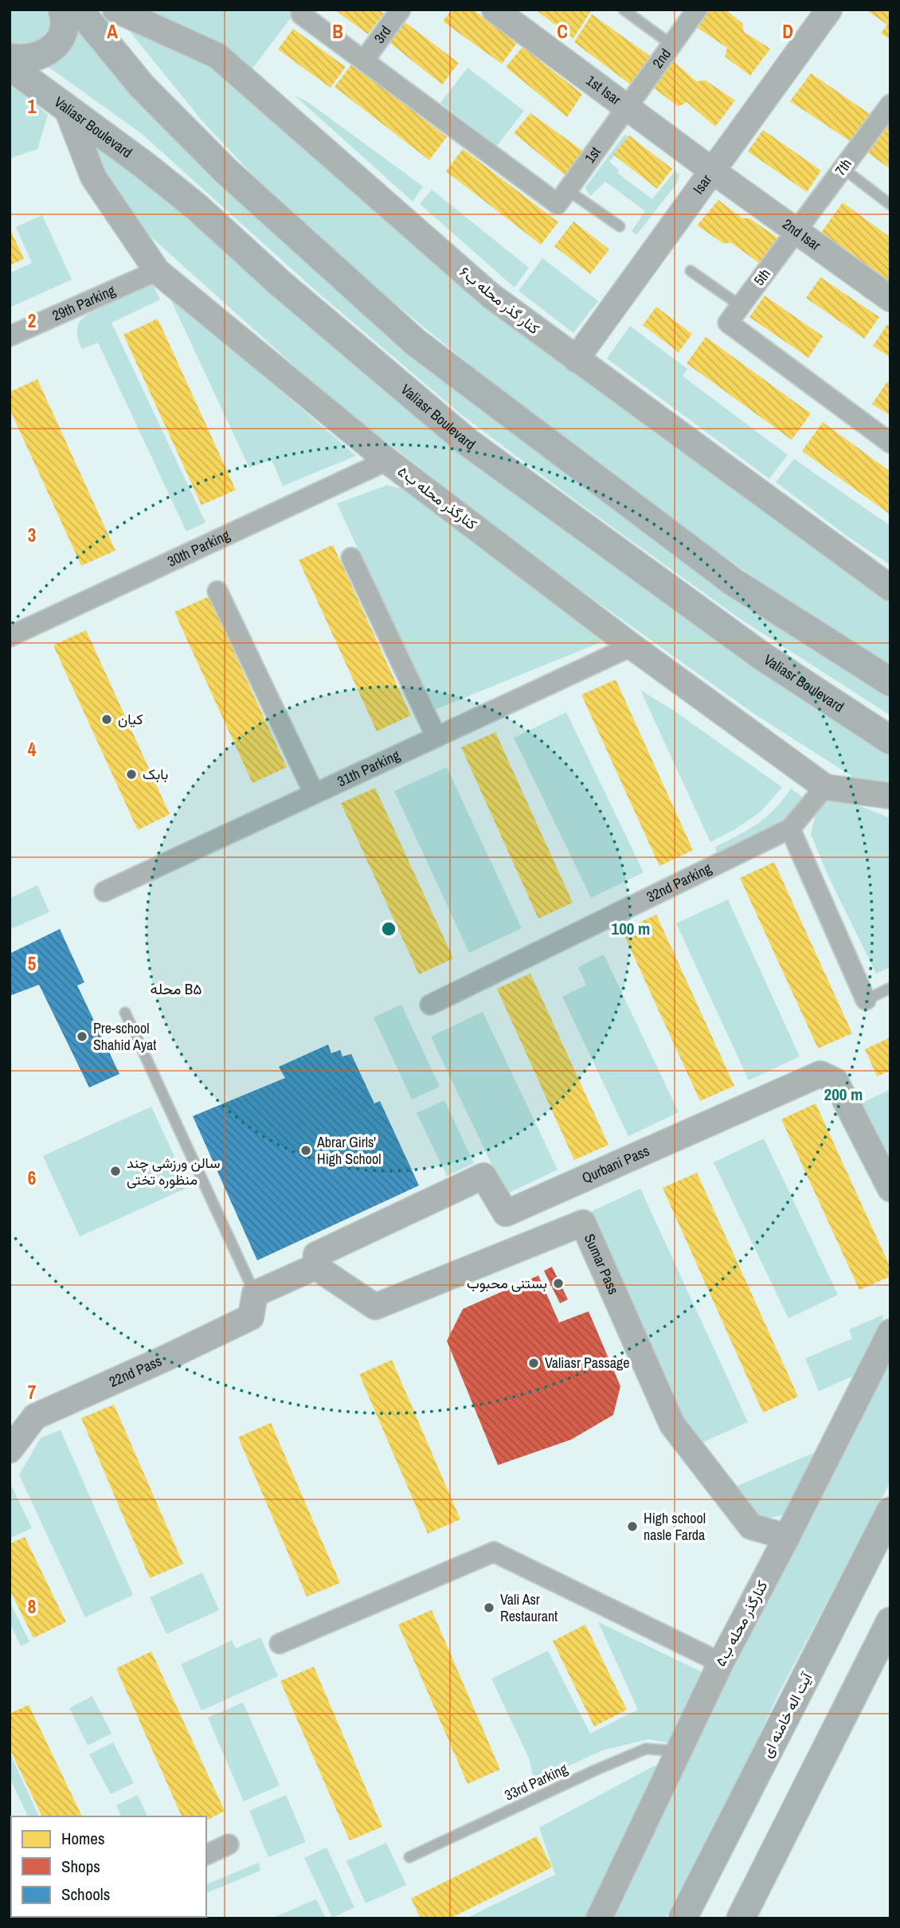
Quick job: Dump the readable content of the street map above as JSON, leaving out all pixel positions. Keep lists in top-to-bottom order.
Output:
{
  "streets": {
    "main road": ["Valiasr Boulevard", "آیت اله خامنه ای"],
    "street": [
      "3rd",
      "2nd",
      "1st Isar",
      "1st",
      "7th",
      "Isar",
      "2nd Isar",
      "5th",
      "کنار گذر محله ب۶",
      "29th Parking",
      "کنارگذر محله ب۵",
      "30th Parking",
      "31th Parking",
      "32nd Parking",
      "Qurbani Pass",
      "Sumar Pass",
      "22nd Pass"
    ],
    "lane": ["33rd Parking"]
  },
  "crossings": [
    ["2nd", "1st Isar"],
    ["2nd", "1st"],
    ["1st Isar", "1st"],
    ["1st Isar", "Isar"],
    ["1st Isar", "2nd Isar"],
    ["Valiasr Boulevard", "کنارگذر محله ب۵"],
    ["7th", "2nd Isar"],
    ["7th", "5th"],
    ["Isar", "2nd Isar"],
    ["Isar", "کنار گذر محله ب۶"],
    ["2nd Isar", "5th"],
    ["29th Parking", "کنارگذر محله ب۵"],
    ["کنارگذر محله ب۵", "30th Parking"],
    ["کنارگذر محله ب۵", "31th Parking"],
    ["کنارگذر محله ب۵", "32nd Parking"],
    ["کنارگذر محله ب۵", "Sumar Pass"],
    ["کنارگذر محله ب۵", "33rd Parking"],
    ["Qurbani Pass", "Sumar Pass"]
  ],
  "districts": ["محله B۵"],
  "places": [
    "کیان",
    "بابک",
    "Pre-school Shahid Ayat",
    "Abrar Girls' High School",
    "سالن ورزشی چند منظوره تختی",
    "بستنی محبوب",
    "Valiasr Passage",
    "High school nasle Farda",
    "Vali Asr Restaurant"
  ],
  "legend": ["Homes", "Shops", "Schools"],
  "grid": {
    "columns": [
      "A",
      "B",
      "C",
      "D"
    ],
    "rows": [
      "1",
      "2",
      "3",
      "4",
      "5",
      "6",
      "7",
      "8"
    ]
  },
  "rings": ["100 m", "200 m"]
}
